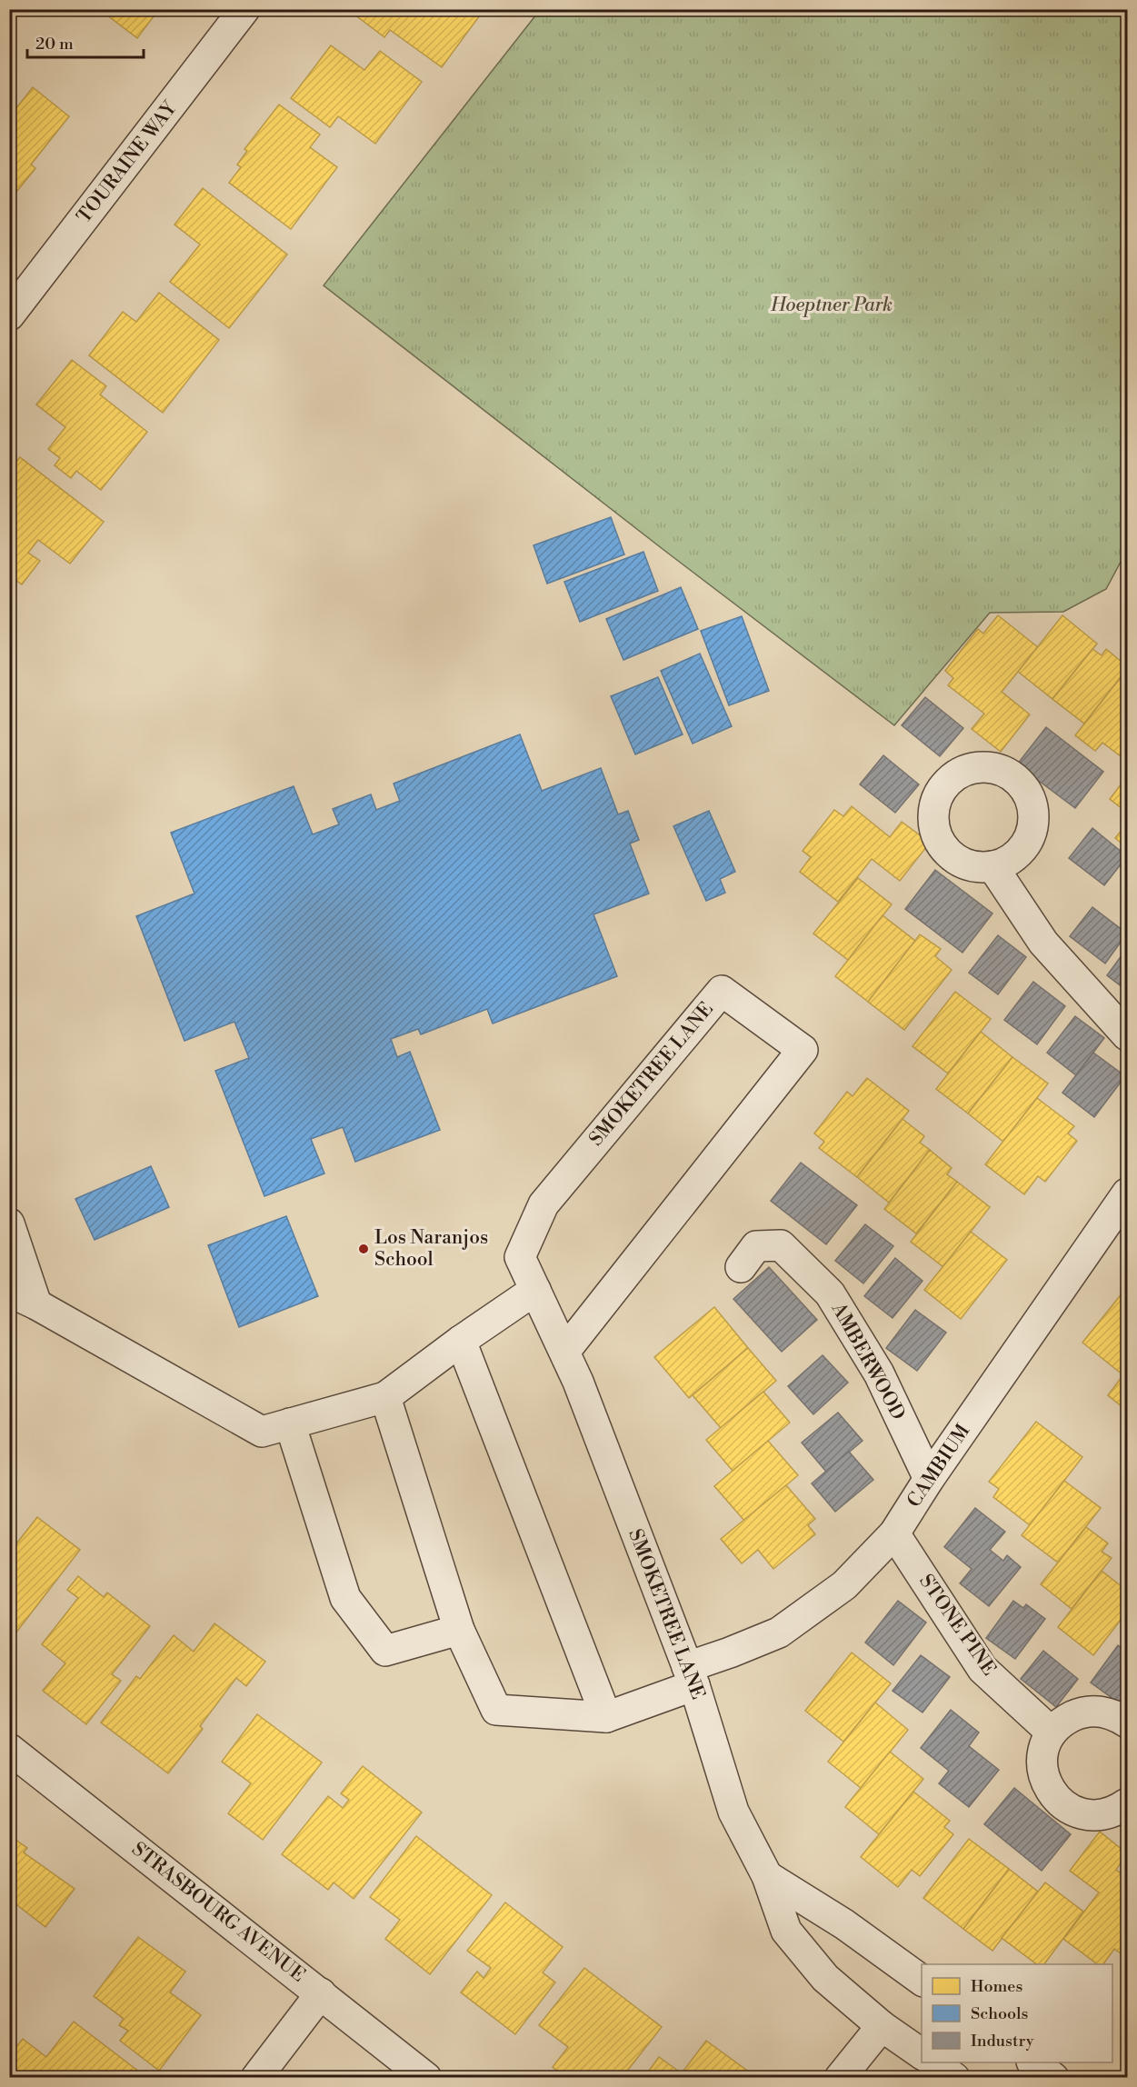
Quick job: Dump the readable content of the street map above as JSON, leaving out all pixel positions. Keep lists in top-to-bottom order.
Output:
{
  "streets": {
    "street": [
      "TOURAINE WAY",
      "SMOKETREE LANE",
      "AMBERWOOD",
      "CAMBIUM",
      "STONE PINE",
      "STRASBOURG AVENUE"
    ]
  },
  "crossings": [
    ["SMOKETREE LANE", "CAMBIUM"],
    ["AMBERWOOD", "CAMBIUM"],
    ["CAMBIUM", "STONE PINE"]
  ],
  "parks": ["Hoeptner Park"],
  "places": ["Los Naranjos School"],
  "legend": ["Homes", "Schools", "Industry"],
  "scale_bar": "20 m"
}
